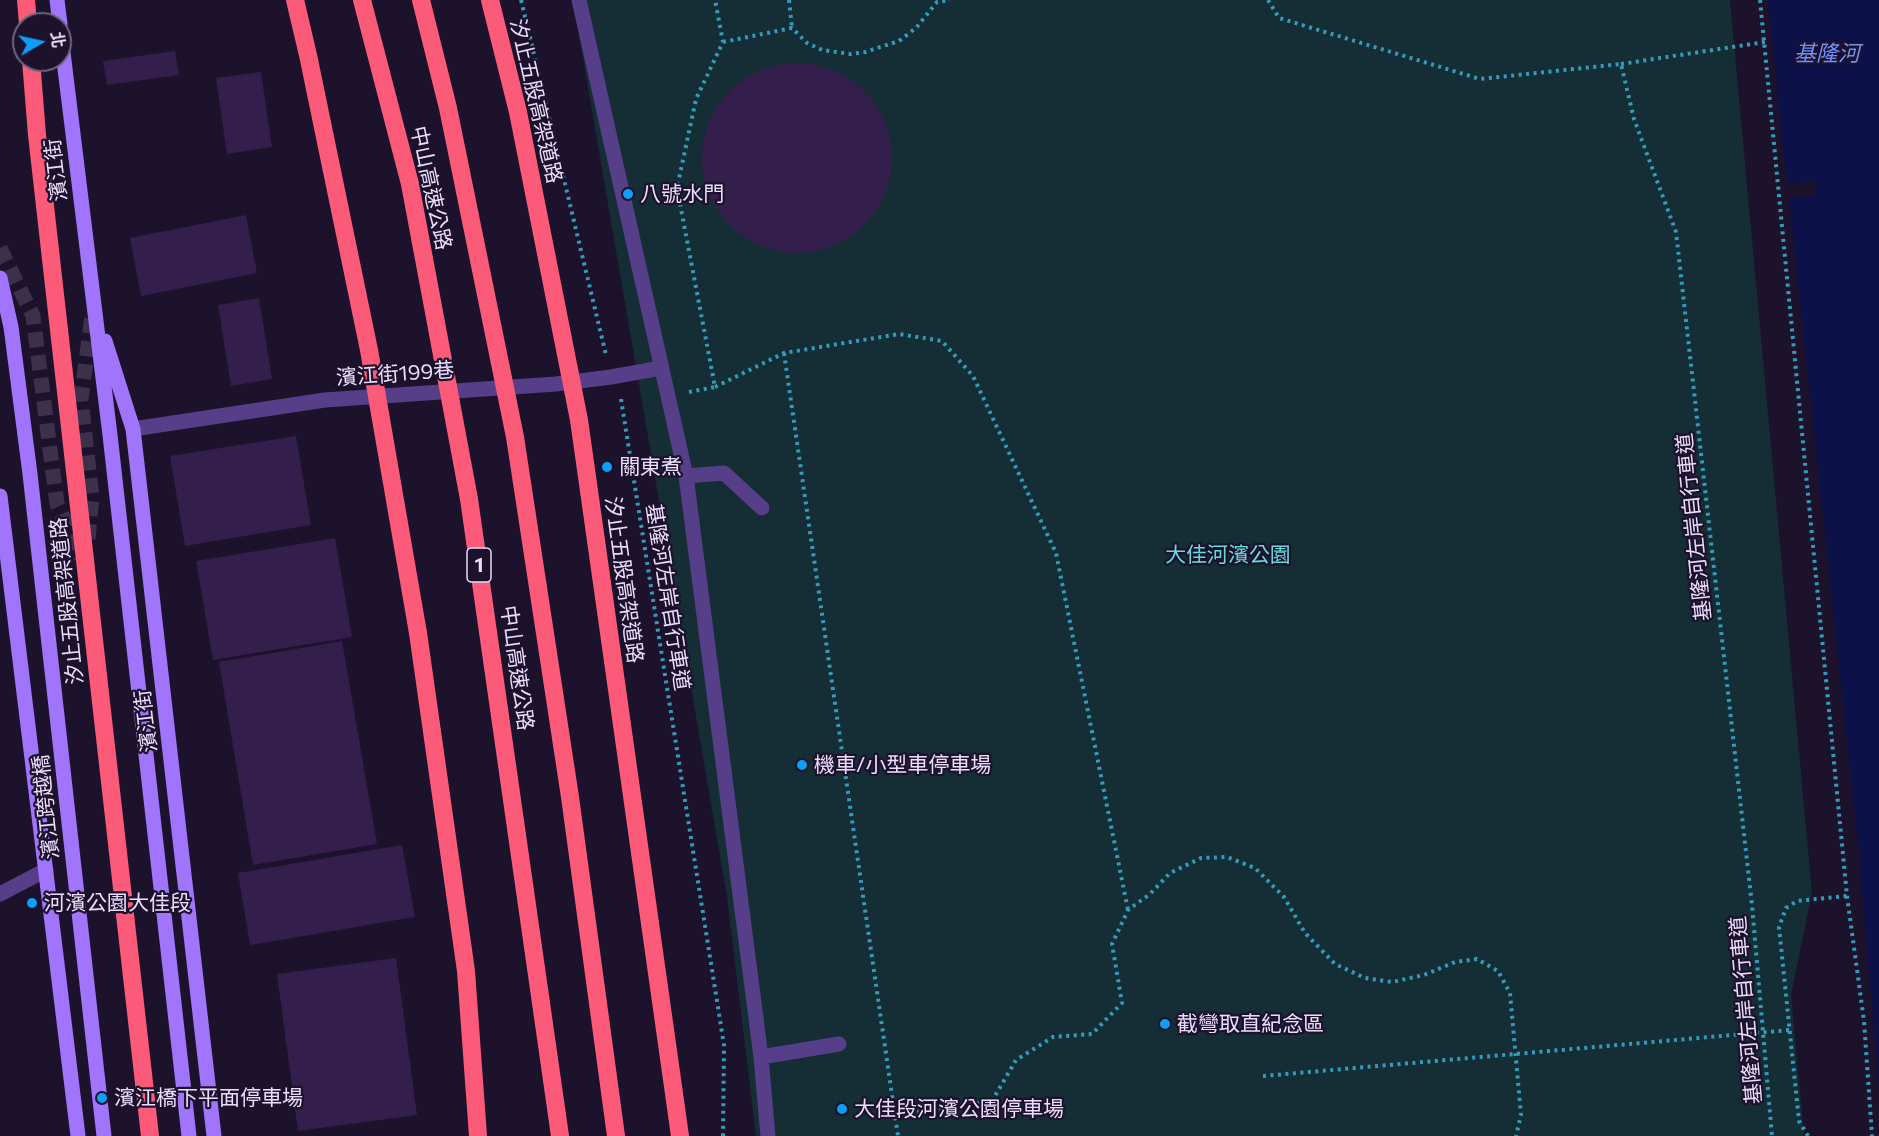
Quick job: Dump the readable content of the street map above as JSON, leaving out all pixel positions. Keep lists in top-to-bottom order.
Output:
{
  "streets": {
    "highway": ["汐止五股高架道路", "中山高速公路", "1"],
    "main road": ["濱江街", "濱江跨越橋"],
    "lane": ["濱江街199巷"],
    "path": ["基隆河左岸自行車道"]
  },
  "crossings": [
    ["濱江街", "濱江街199巷"],
    ["濱江街199巷", "基隆河左岸自行車道"]
  ],
  "water": ["基隆河"],
  "parks": ["大佳河濱公園"],
  "places": [
    "八號水門",
    "關東煮",
    "機車/小型車停車場",
    "河濱公園大佳段",
    "截彎取直紀念區",
    "濱江橋下平面停車場",
    "大佳段河濱公園停車場"
  ],
  "north": "right"
}
